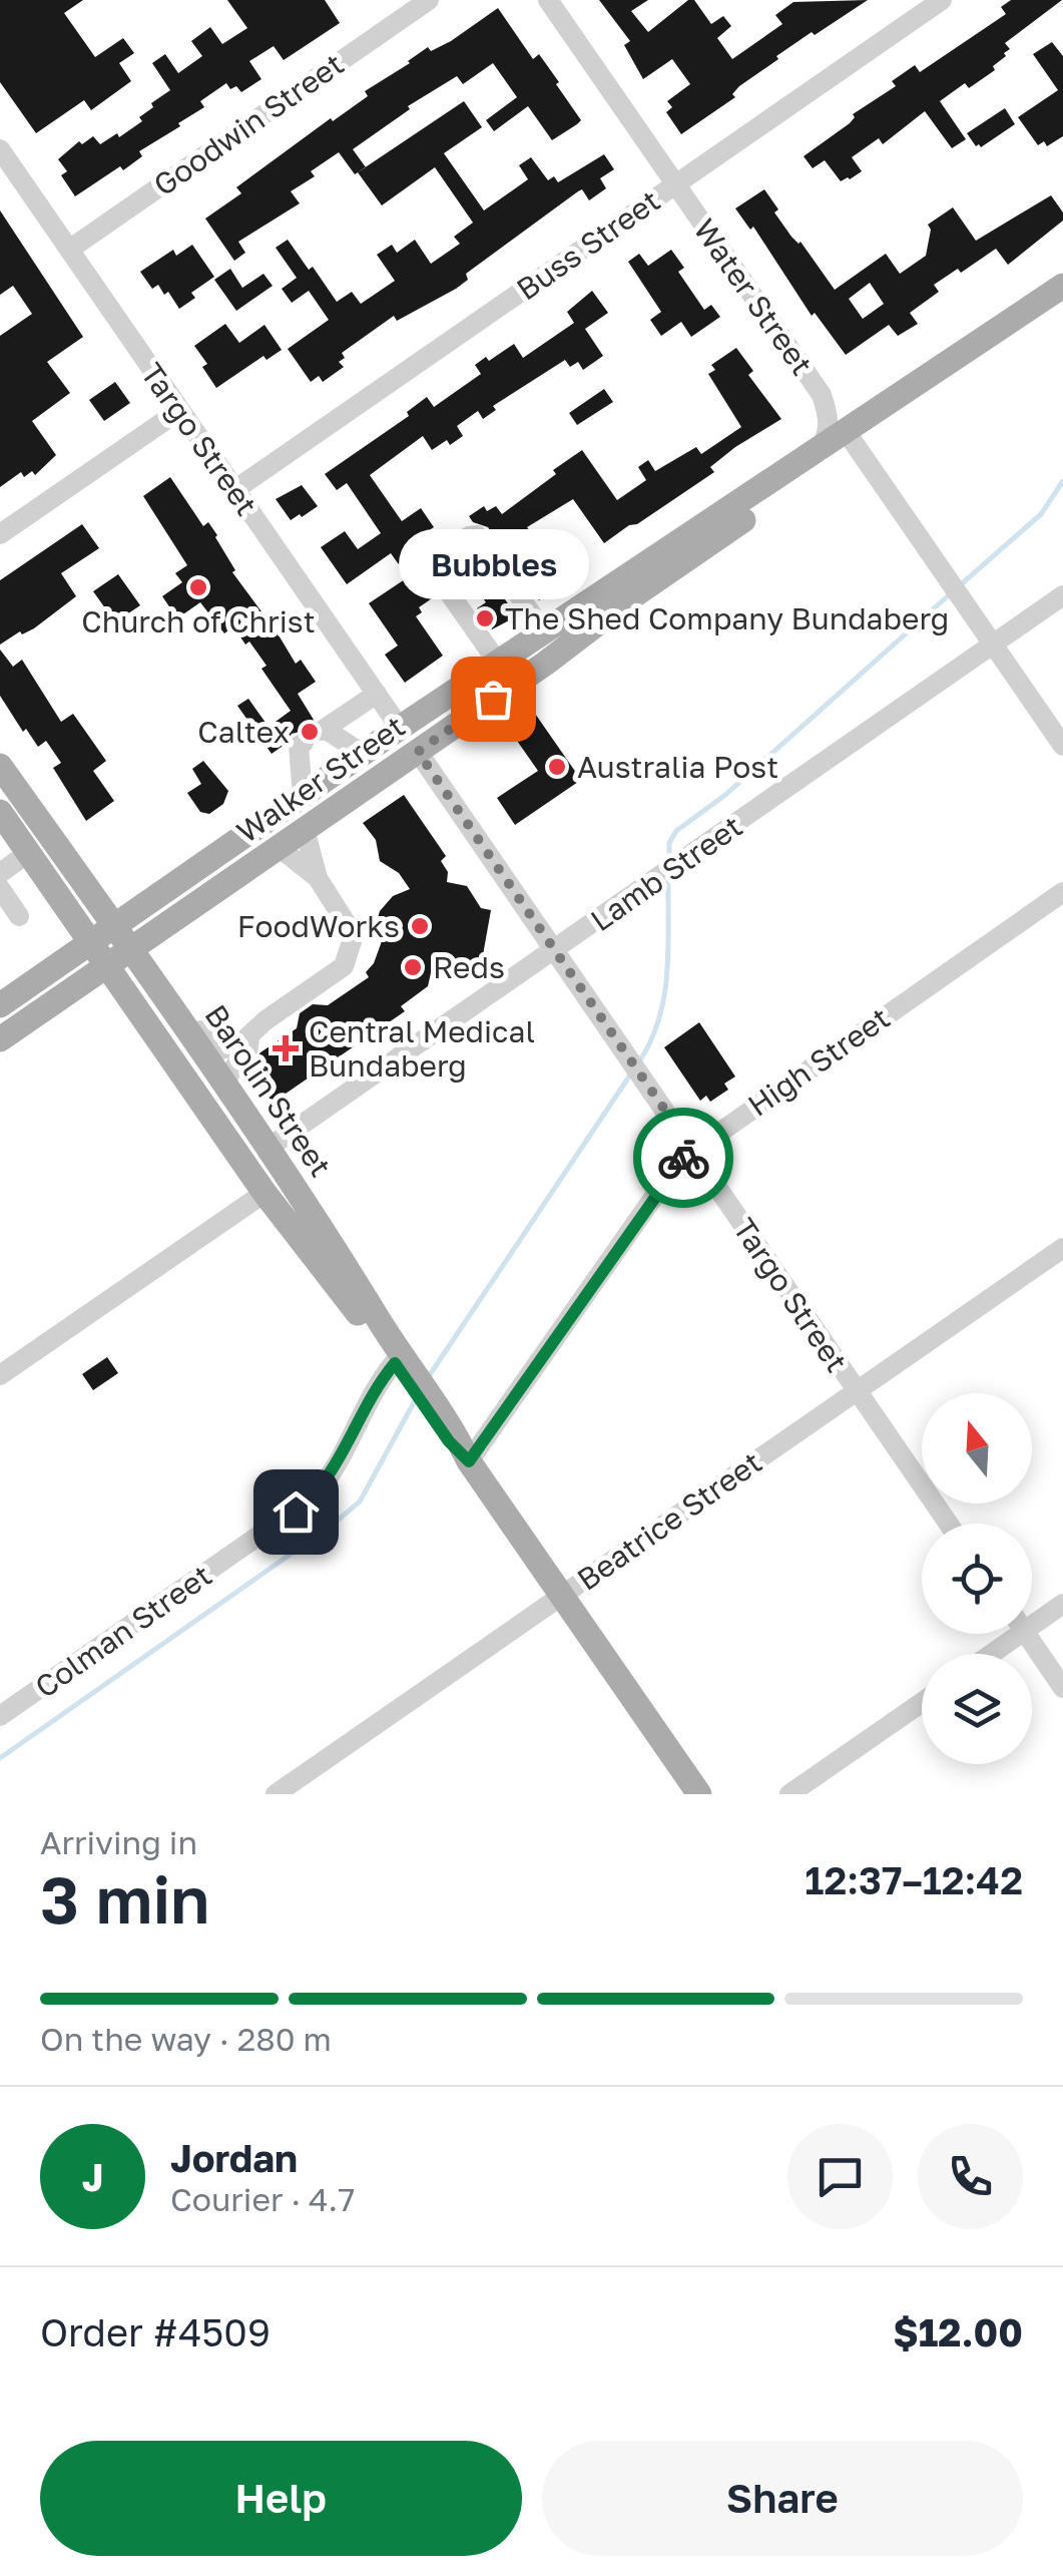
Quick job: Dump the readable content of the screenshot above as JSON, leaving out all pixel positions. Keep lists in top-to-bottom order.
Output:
{
  "streets": {
    "main road": ["Walker Street", "Barolin Street"],
    "street": [
      "Goodwin Street",
      "Buss Street",
      "Water Street",
      "Targo Street",
      "Lamb Street",
      "High Street",
      "Beatrice Street",
      "Colman Street"
    ]
  },
  "crossings": [
    ["Goodwin Street", "Targo Street"],
    ["Buss Street", "Water Street"],
    ["Buss Street", "Targo Street"],
    ["Water Street", "Walker Street"],
    ["Targo Street", "Walker Street"],
    ["Targo Street", "Lamb Street"],
    ["Targo Street", "High Street"],
    ["Targo Street", "Beatrice Street"],
    ["Walker Street", "Barolin Street"],
    ["Lamb Street", "Barolin Street"],
    ["High Street", "Barolin Street"],
    ["Barolin Street", "Beatrice Street"],
    ["Barolin Street", "Colman Street"]
  ],
  "places": {
    "other": [
      "Church of Christ",
      "The Shed Company Bundaberg",
      "Bubbles",
      "Caltex",
      "Australia Post",
      "FoodWorks",
      "Reds"
    ],
    "health": ["Central Medical Bundaberg"]
  },
  "north": "top",
  "page": {
    "bubble": "Bubbles",
    "heading": ["3 min", "Arriving in", "12:37–12:42"],
    "panel": [
      "Jordan",
      "Courier · 4.7",
      "Order #4509",
      "$12.00"
    ],
    "bar": "On the way · 280 m",
    "round": "J",
    "buttons": ["Help", "Share"]
  }
}
